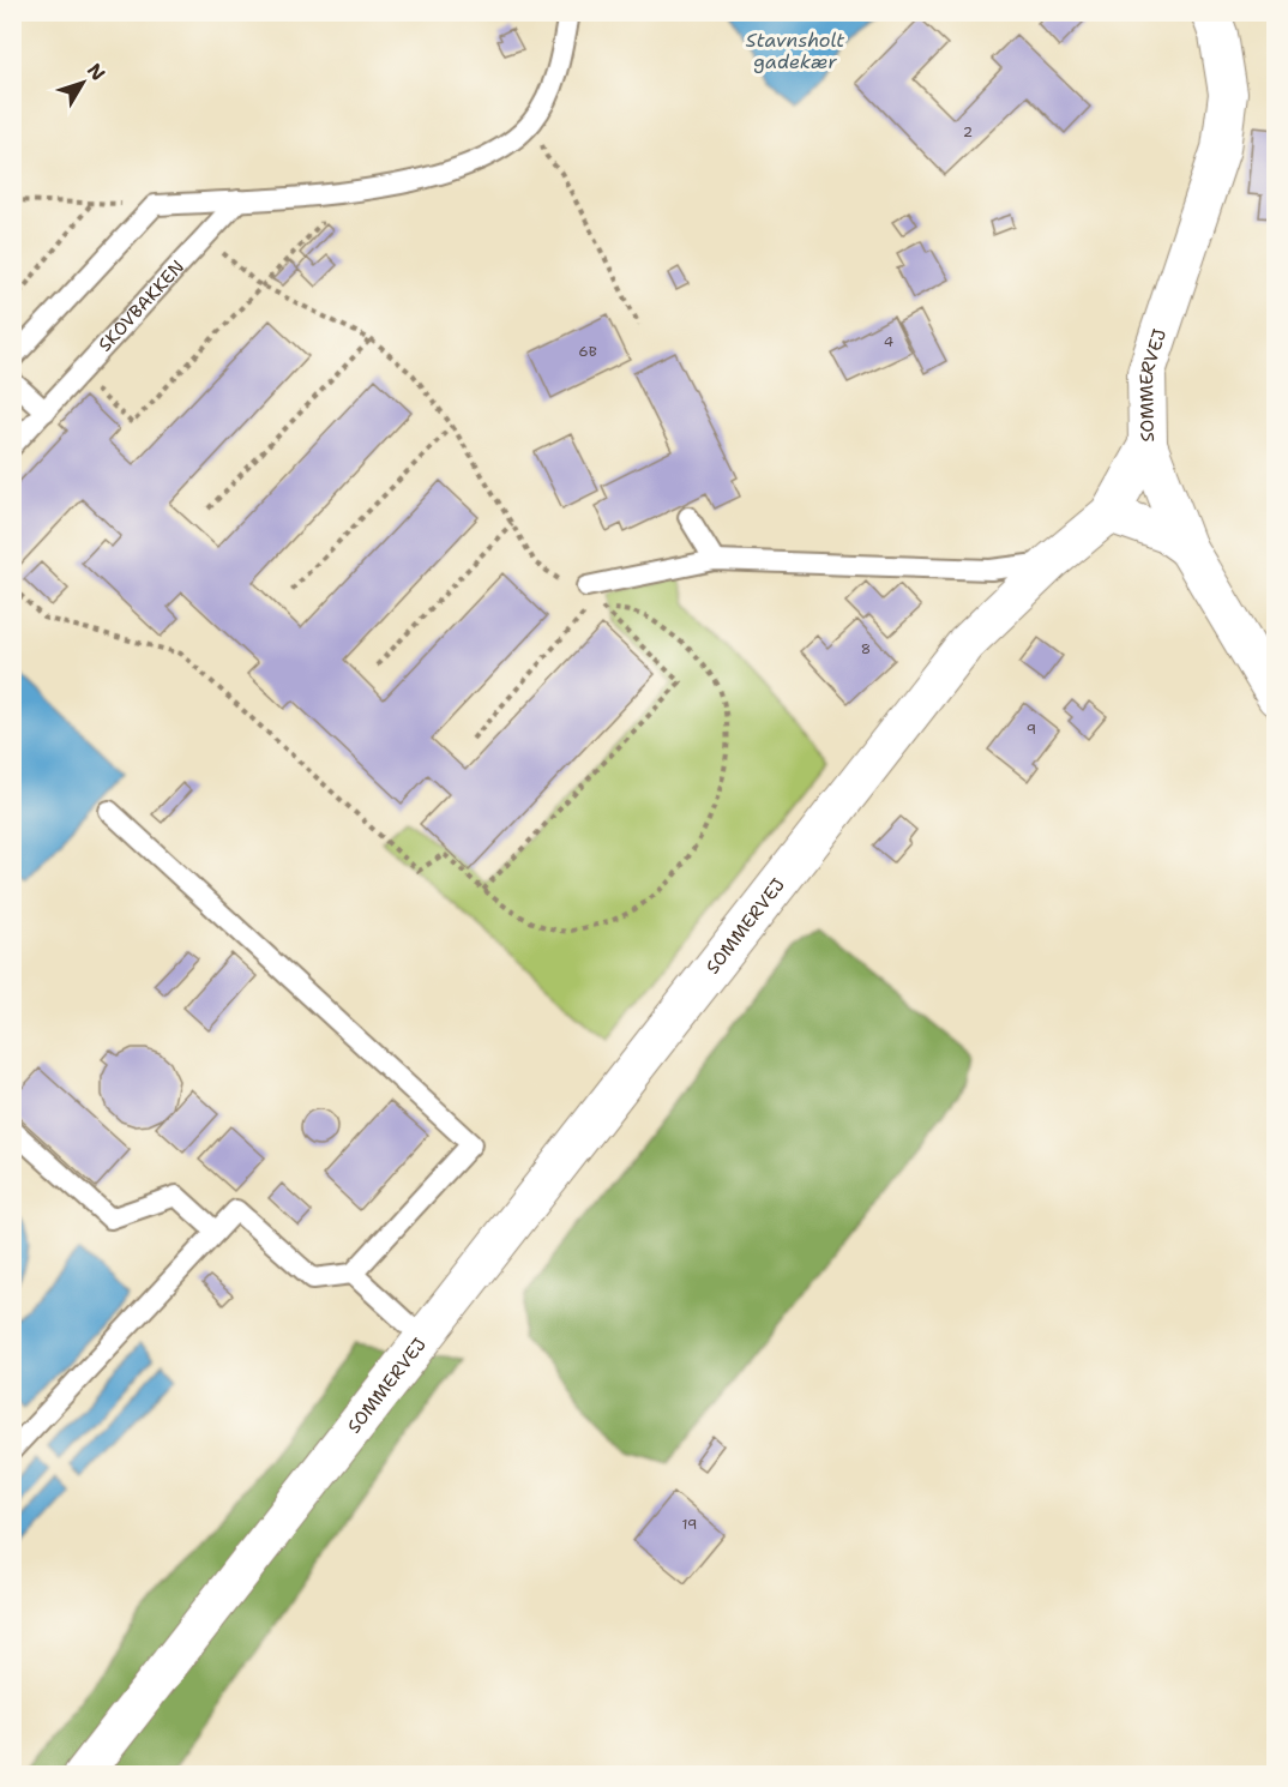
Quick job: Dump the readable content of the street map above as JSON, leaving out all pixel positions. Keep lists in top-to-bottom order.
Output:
{
  "streets": {
    "street": ["SOMMERVEJ"],
    "lane": ["SKOVBAKKEN"]
  },
  "water": ["Stavnsholt gadekær"],
  "house_numbers": [
    "2",
    "4",
    "6B",
    "8",
    "9",
    "19"
  ],
  "north": "top right"
}
